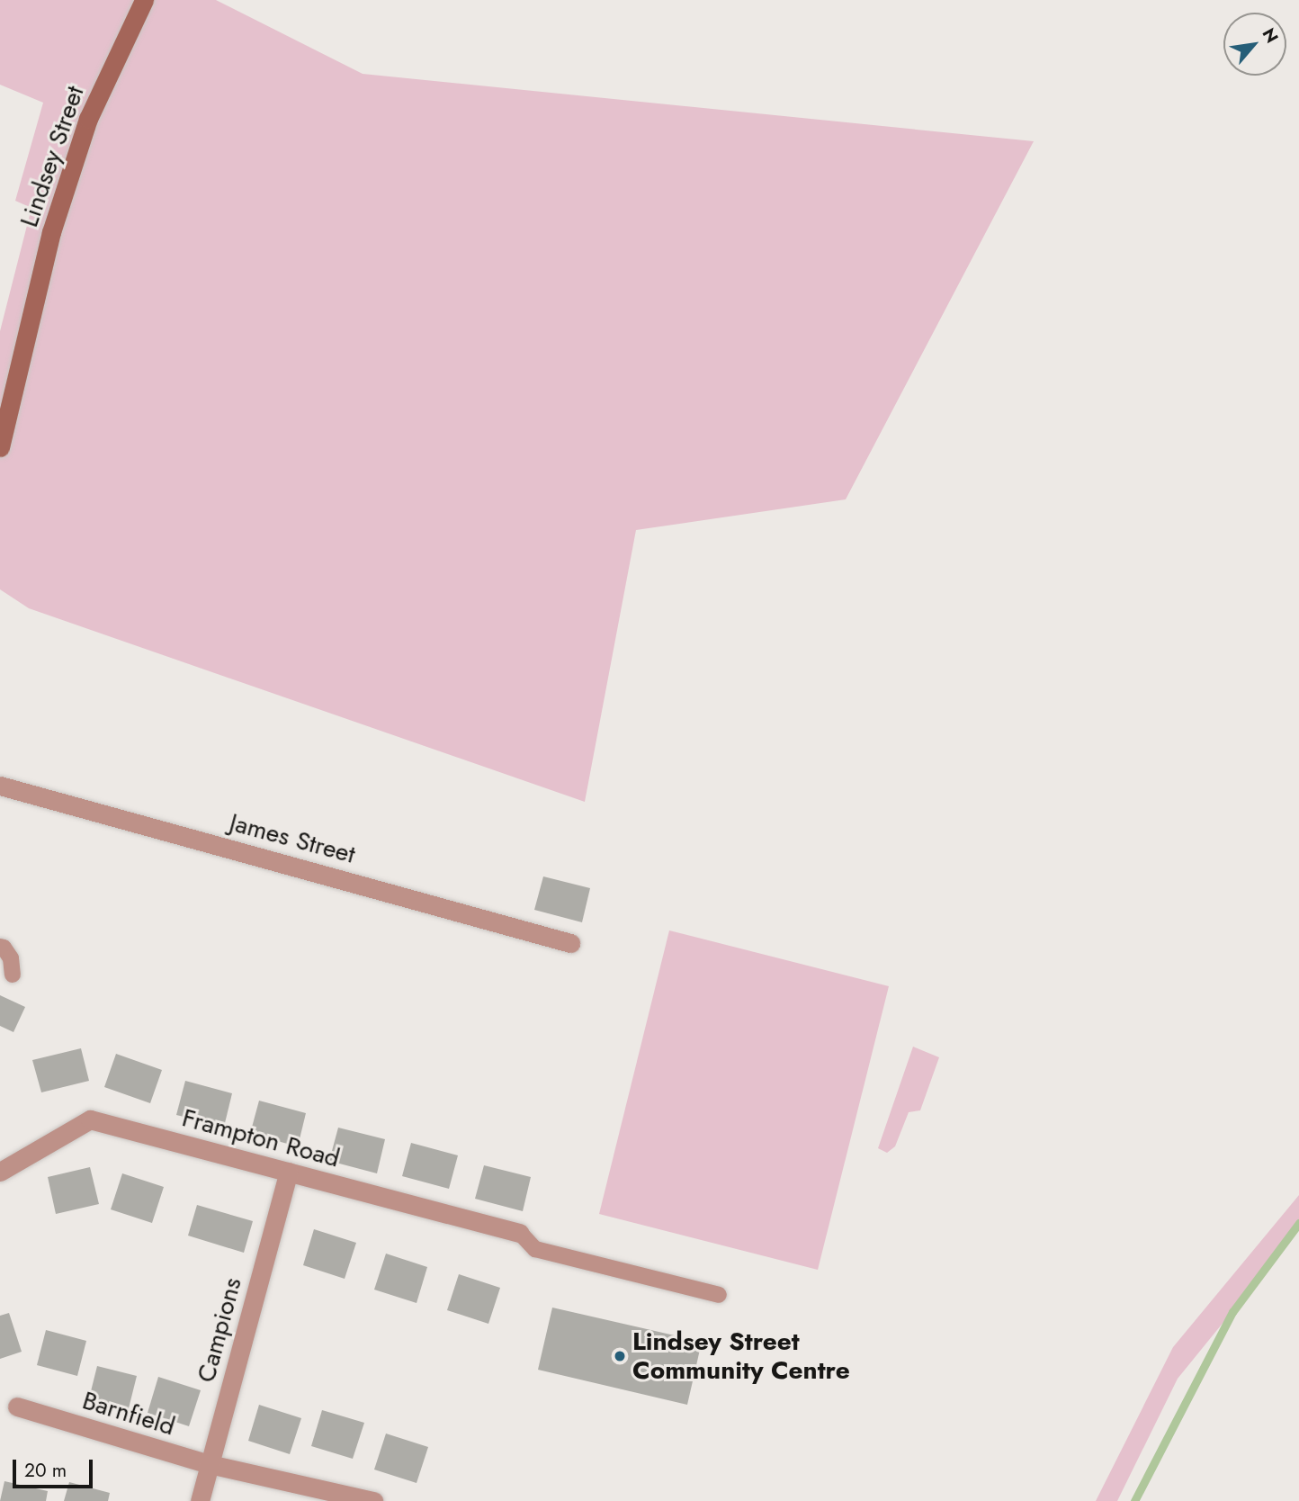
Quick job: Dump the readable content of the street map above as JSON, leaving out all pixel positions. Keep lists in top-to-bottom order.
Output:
{
  "streets": {
    "main road": ["Lindsey Street"],
    "street": [
      "James Street",
      "Frampton Road",
      "Campions",
      "Barnfield"
    ]
  },
  "crossings": [
    ["Frampton Road", "Campions"],
    ["Campions", "Barnfield"]
  ],
  "places": ["Lindsey Street Community Centre"],
  "scale_bar": "20 m",
  "north": "top right"
}
